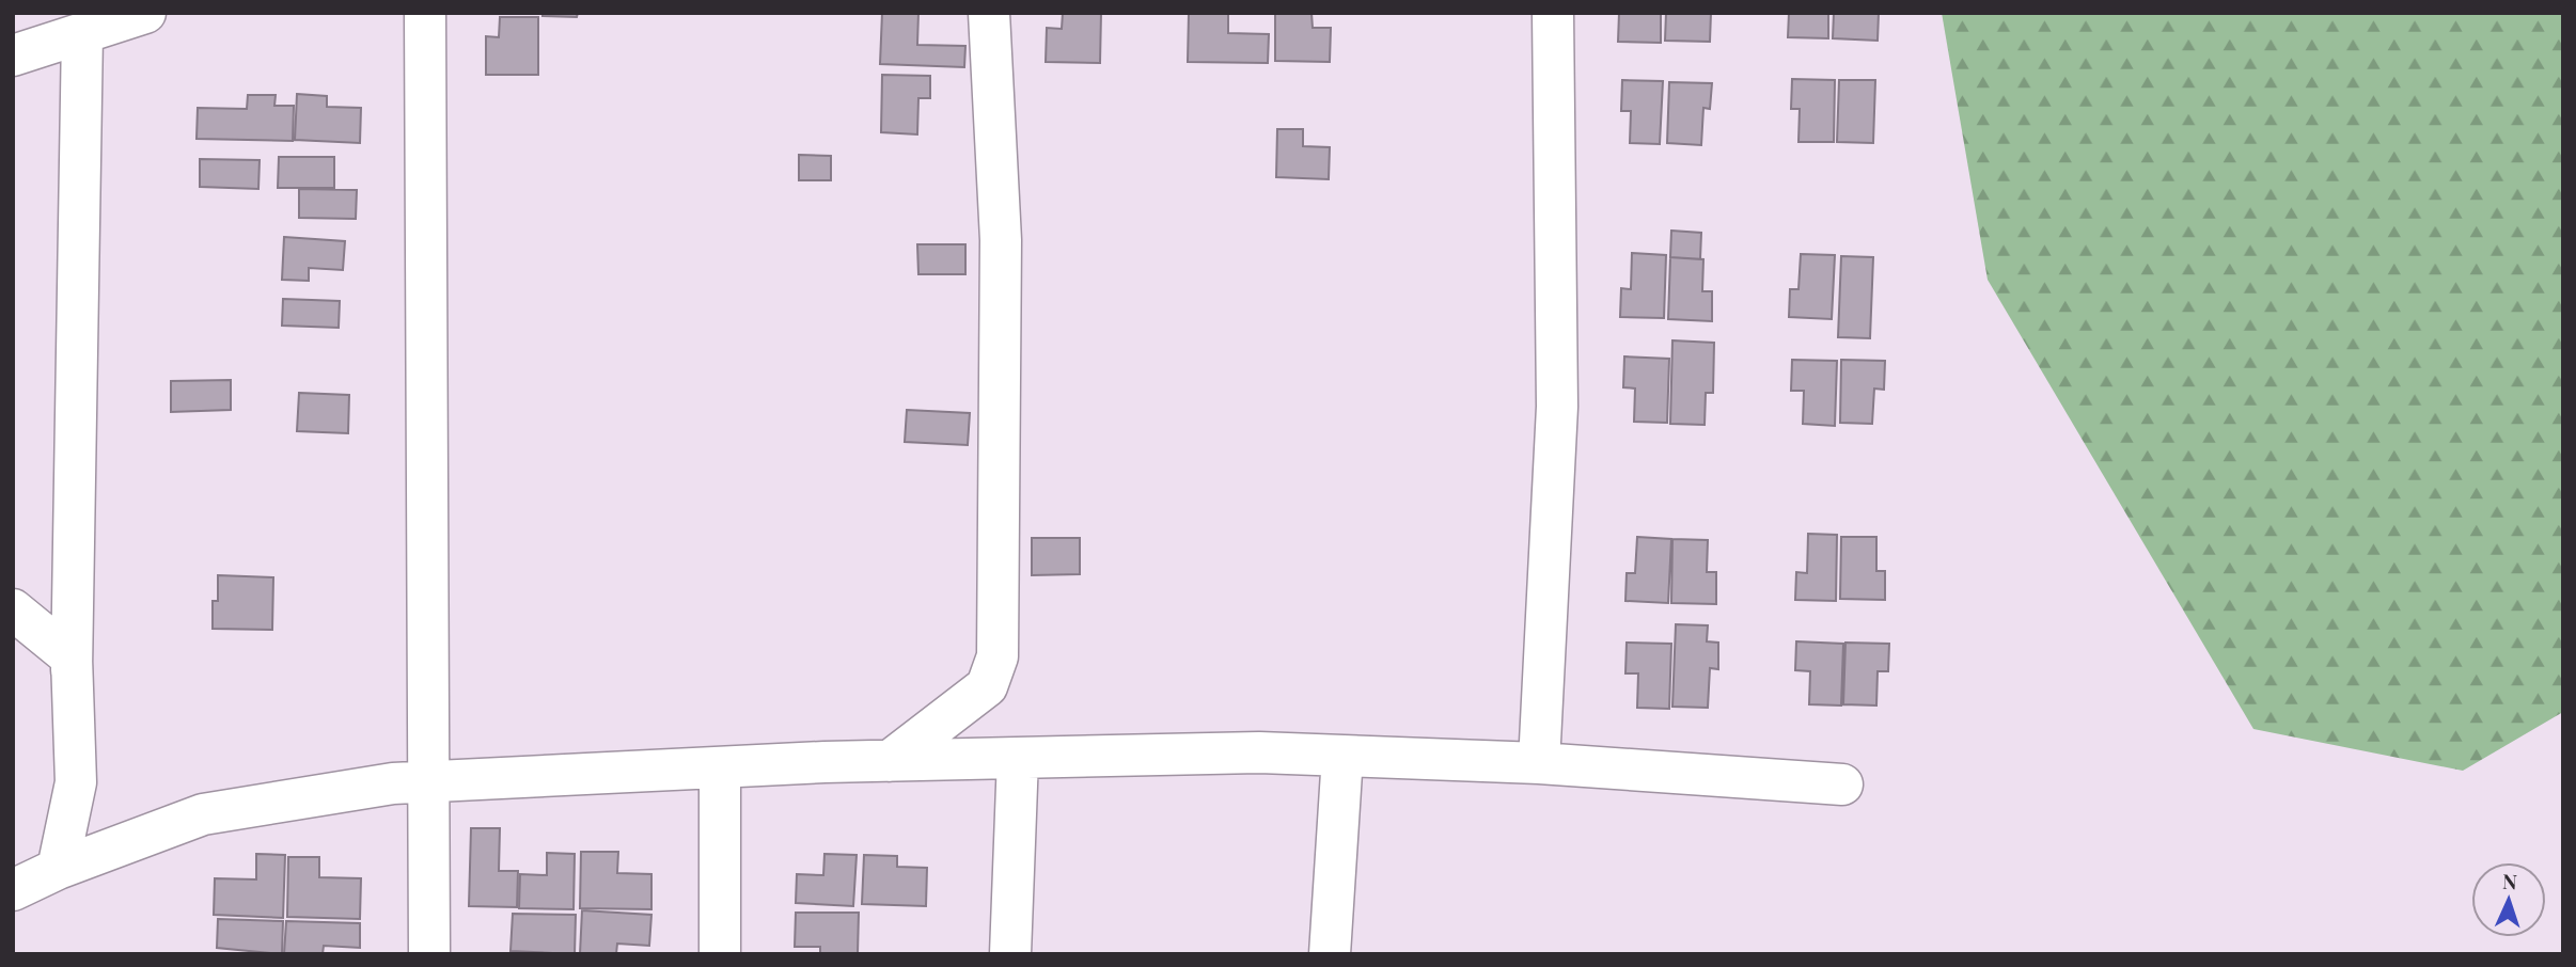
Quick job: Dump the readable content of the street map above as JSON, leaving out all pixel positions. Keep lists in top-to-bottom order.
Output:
{
  "north": "top"
}
